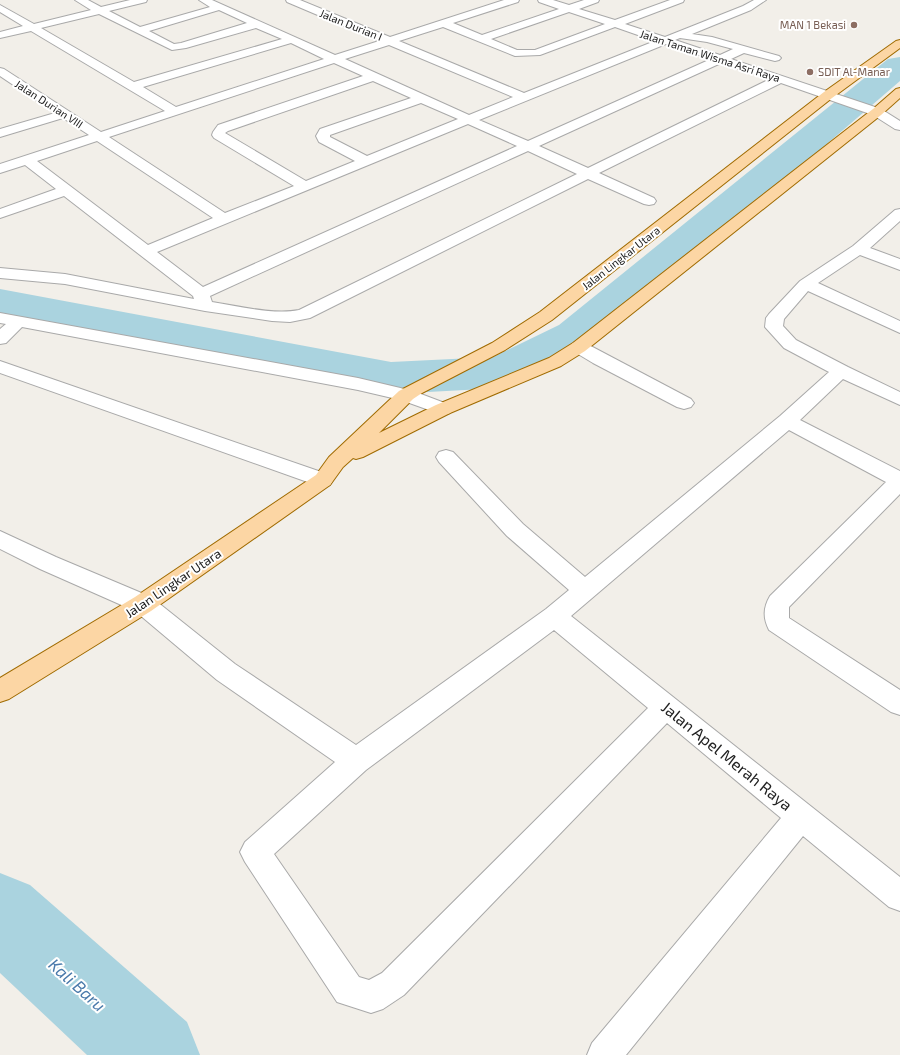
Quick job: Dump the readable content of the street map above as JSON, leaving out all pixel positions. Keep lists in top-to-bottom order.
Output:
{
  "streets": {
    "main road": ["Jalan Lingkar Utara"],
    "street": [
      "Jalan Durian I",
      "Jalan Taman Wisma Asri Raya",
      "Jalan Durian VIII",
      "Jalan Apel Merah Raya"
    ]
  },
  "crossings": [
    ["Jalan Taman Wisma Asri Raya", "Jalan Lingkar Utara"]
  ],
  "water": ["Kali Baru"],
  "places": ["MAN 1 Bekasi", "SDIT Al-Manar"]
}
